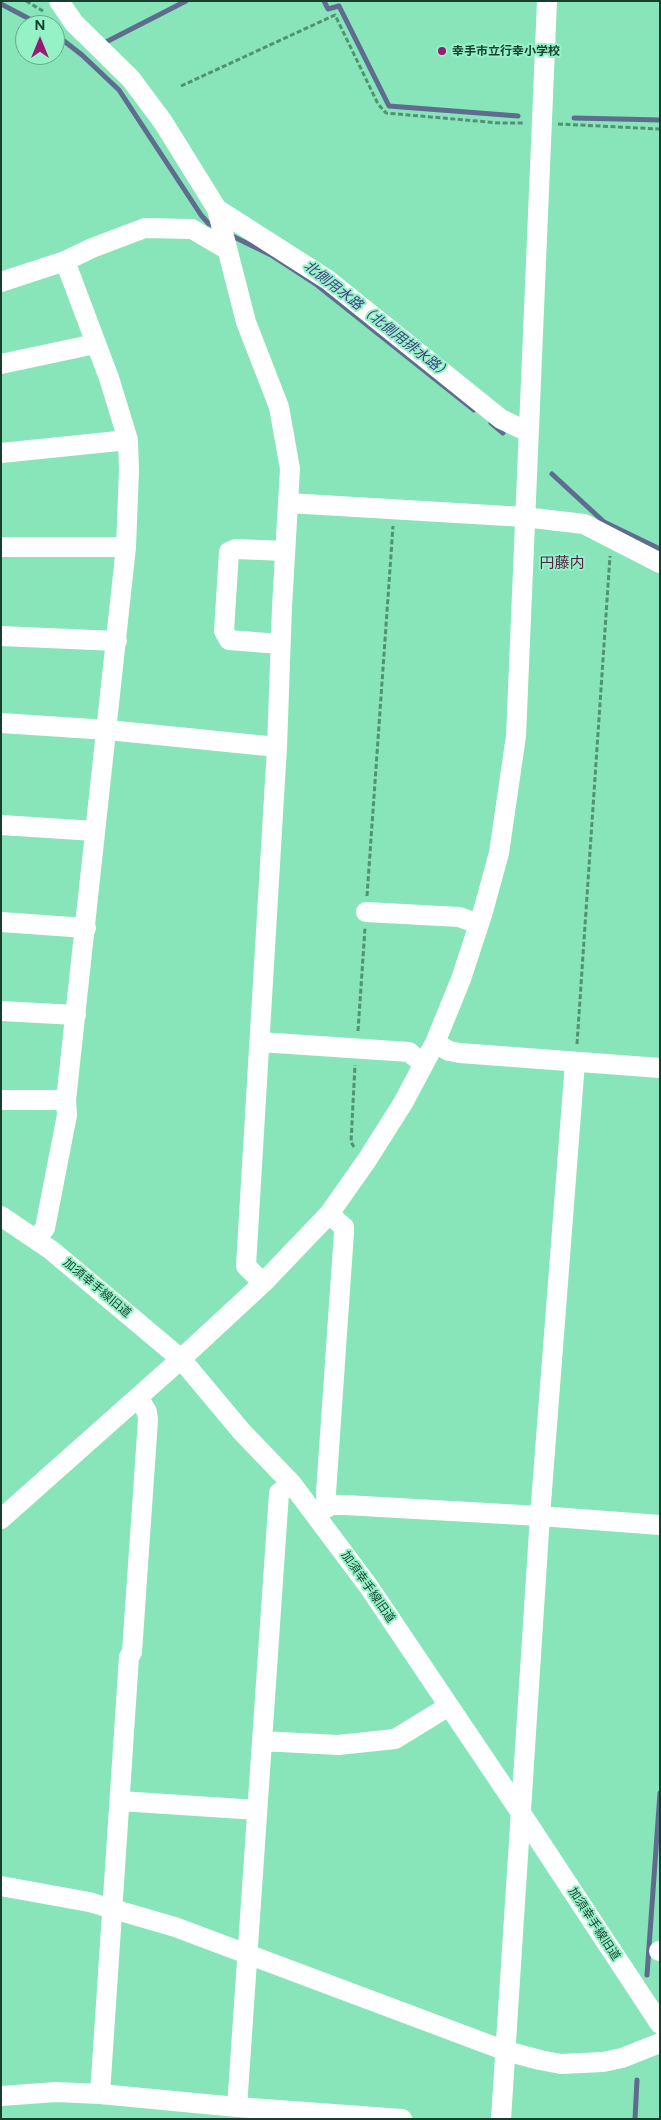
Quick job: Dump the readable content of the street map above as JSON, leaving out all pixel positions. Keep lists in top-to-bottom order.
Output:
{
  "streets": {
    "street": ["加須幸手線旧道"]
  },
  "districts": ["円藤内"],
  "water": ["北側用水路（北側用排水路）"],
  "places": ["幸手市立行幸小学校"],
  "north": "top"
}
